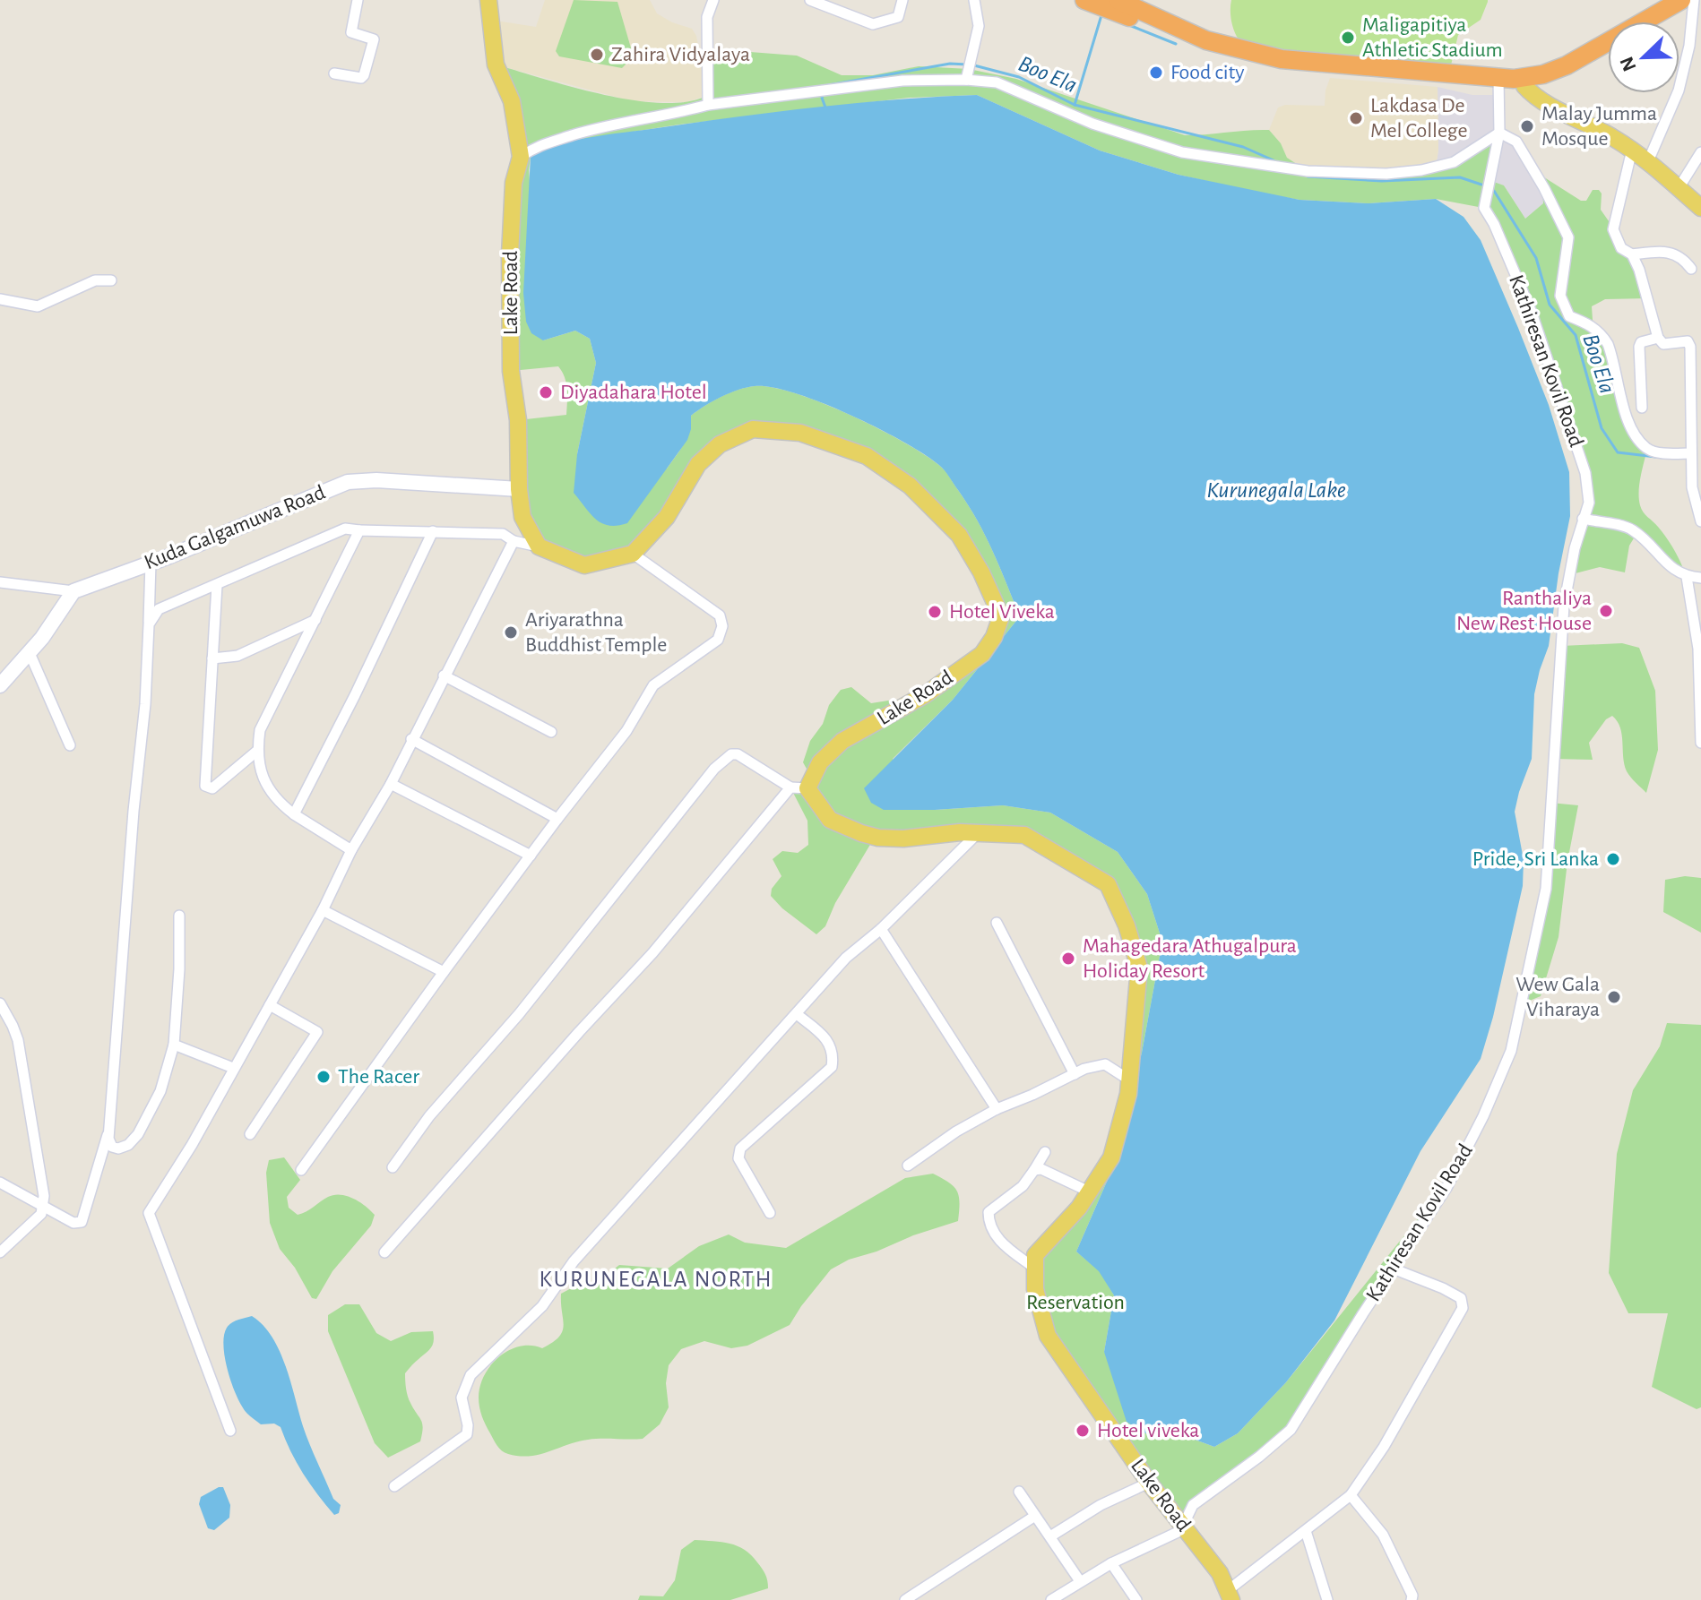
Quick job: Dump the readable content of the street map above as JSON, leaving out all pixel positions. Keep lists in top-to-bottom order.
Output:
{
  "streets": {
    "main road": ["Lake Road"],
    "street": ["Kathiresan Kovil Road", "Kuda Galgamuwa Road"]
  },
  "crossings": [
    ["Lake Road", "Kathiresan Kovil Road"],
    ["Lake Road", "Kuda Galgamuwa Road"]
  ],
  "districts": ["KURUNEGALA NORTH"],
  "water": ["Boo Ela", "Kurunegala Lake"],
  "parks": ["Reservation"],
  "places": [
    "Maligapitiya Athletic Stadium",
    "Zahira Vidyalaya",
    "Food city",
    "Lakdasa De Mel College",
    "Malay Jumma Mosque",
    "Diyadahara Hotel",
    "Ranthaliya New Rest House",
    "Hotel Viveka",
    "Ariyarathna Buddhist Temple",
    "Pride, Sri Lanka",
    "Mahagedara Athugalpura Holiday Resort",
    "Wew Gala Viharaya",
    "The Racer",
    "Hotel viveka"
  ],
  "north": "bottom left"
}
